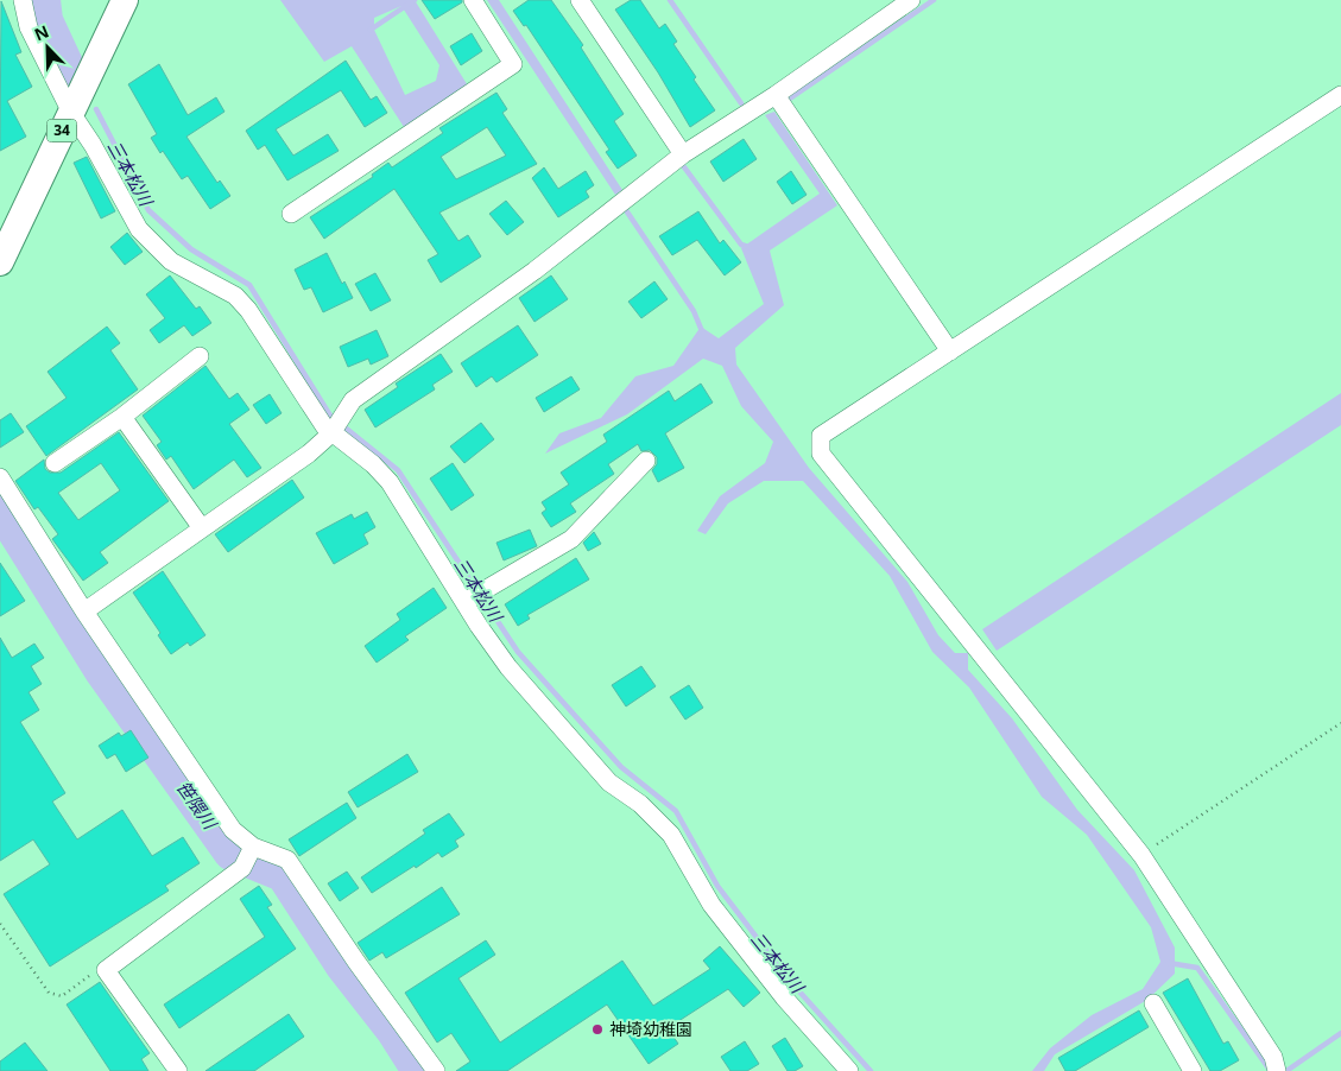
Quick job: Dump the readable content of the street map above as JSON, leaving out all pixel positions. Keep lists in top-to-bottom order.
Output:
{
  "streets": {
    "highway": ["34"]
  },
  "water": ["三本松川", "笹隈川"],
  "places": ["神埼幼稚園"],
  "north": "top left"
}
